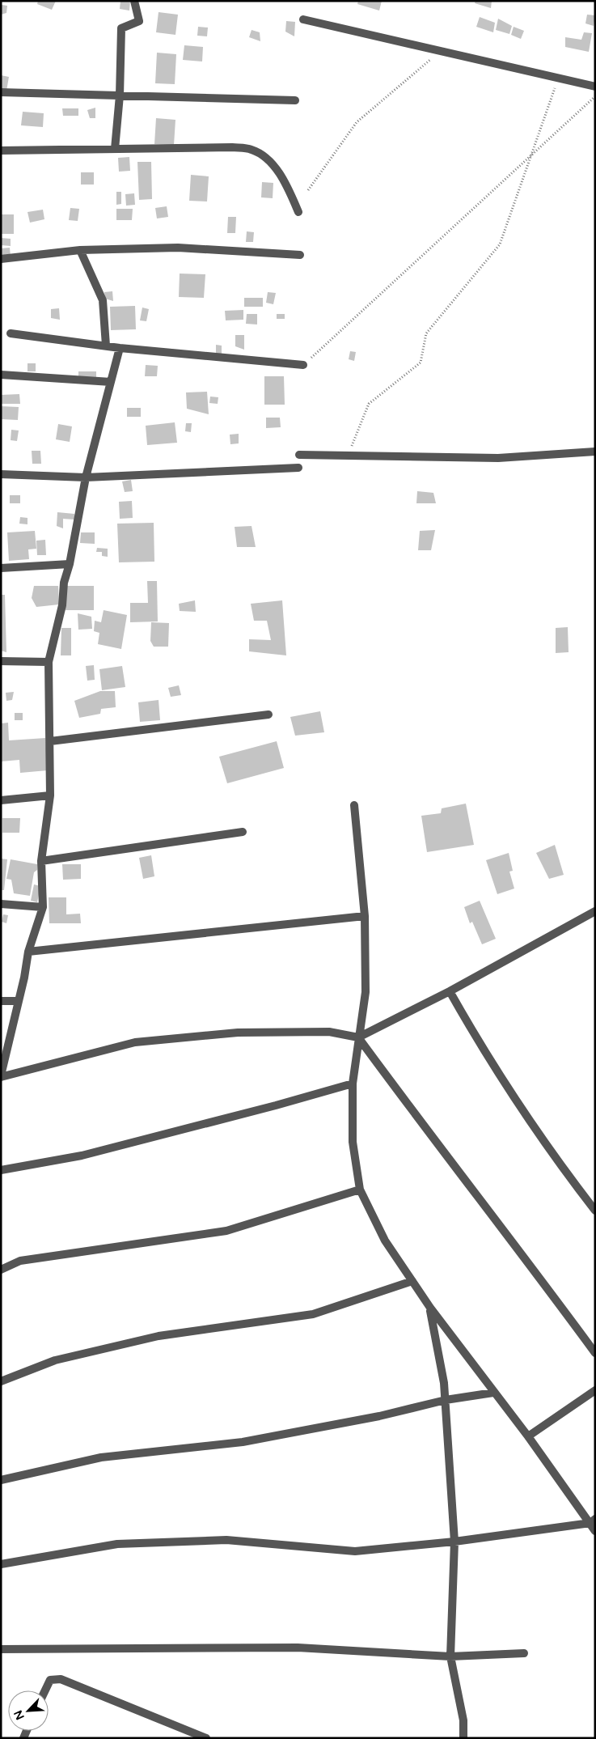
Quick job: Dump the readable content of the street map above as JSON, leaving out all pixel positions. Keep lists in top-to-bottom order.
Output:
{
  "north": "bottom left"
}
